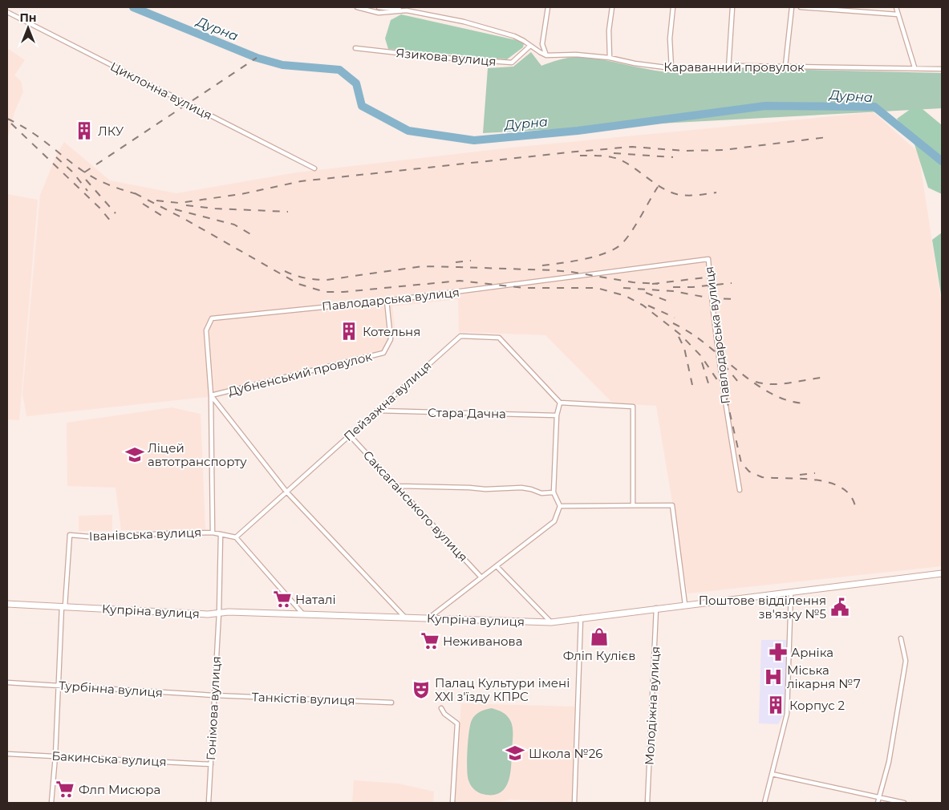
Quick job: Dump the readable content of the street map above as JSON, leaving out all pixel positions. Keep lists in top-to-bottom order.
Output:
{
  "streets": {
    "main road": ["Купріна вулиця"],
    "street": [
      "Язикова вулиця",
      "Караванний провулок",
      "Циклонна вулиця",
      "Павлодарська вулиця",
      "Дубненський провулок",
      "Пейзажна вулиця",
      "Стара Дачна",
      "Саксаганського вулиця",
      "Іванівська вулиця",
      "Турбінна вулиця",
      "Танкістів вулиця",
      "Молодіжна вулиця",
      "Гонімова вулиця",
      "Бакинська вулиця"
    ]
  },
  "crossings": [
    ["Язикова вулиця", "Караванний провулок"],
    ["Павлодарська вулиця", "Дубненський провулок"],
    ["Пейзажна вулиця", "Стара Дачна"],
    ["Пейзажна вулиця", "Саксаганського вулиця"],
    ["Іванівська вулиця", "Купріна вулиця"],
    ["Купріна вулиця", "Молодіжна вулиця"],
    ["Купріна вулиця", "Гонімова вулиця"],
    ["Турбінна вулиця", "Танкістів вулиця"],
    ["Турбінна вулиця", "Гонімова вулиця"],
    ["Танкістів вулиця", "Гонімова вулиця"],
    ["Гонімова вулиця", "Бакинська вулиця"]
  ],
  "water": ["Дурна"],
  "places": {
    "building": ["ЛКУ", "Котельня", "Корпус 2"],
    "school or university": ["Ліцей автотранспорту", "Школа №26"],
    "supermarket": ["Наталі", "Неживанова", "Флп Мисюра"],
    "public building": ["Поштове відділення зв'язку №5"],
    "shop": ["Фліп Кулієв"],
    "pharmacy": ["Арніка"],
    "hospital": ["Міська лікарня №7"],
    "theatre": ["Палац Культури імені XXI з'їзду КПРС"]
  },
  "north": "top"
}
